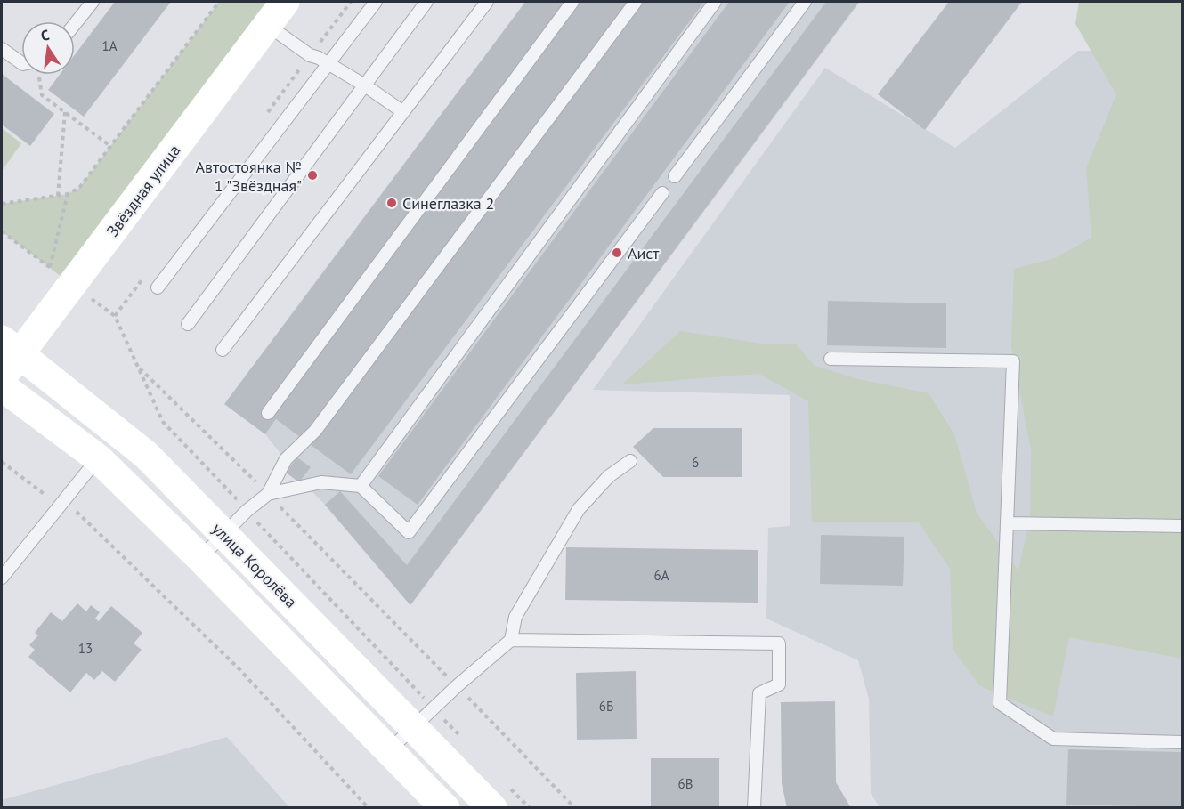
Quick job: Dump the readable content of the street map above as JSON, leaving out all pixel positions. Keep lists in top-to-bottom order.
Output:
{
  "streets": {
    "main road": ["Звёздная улица", "улица Королёва"]
  },
  "crossings": [
    ["Звёздная улица", "улица Королёва"]
  ],
  "places": ["Автостоянка № 1 \"Звёздная\"", "Синеглазка 2", "Аист"],
  "house_numbers": [
    "1А",
    "6",
    "6А",
    "13",
    "6Б",
    "6В"
  ],
  "north": "top"
}
